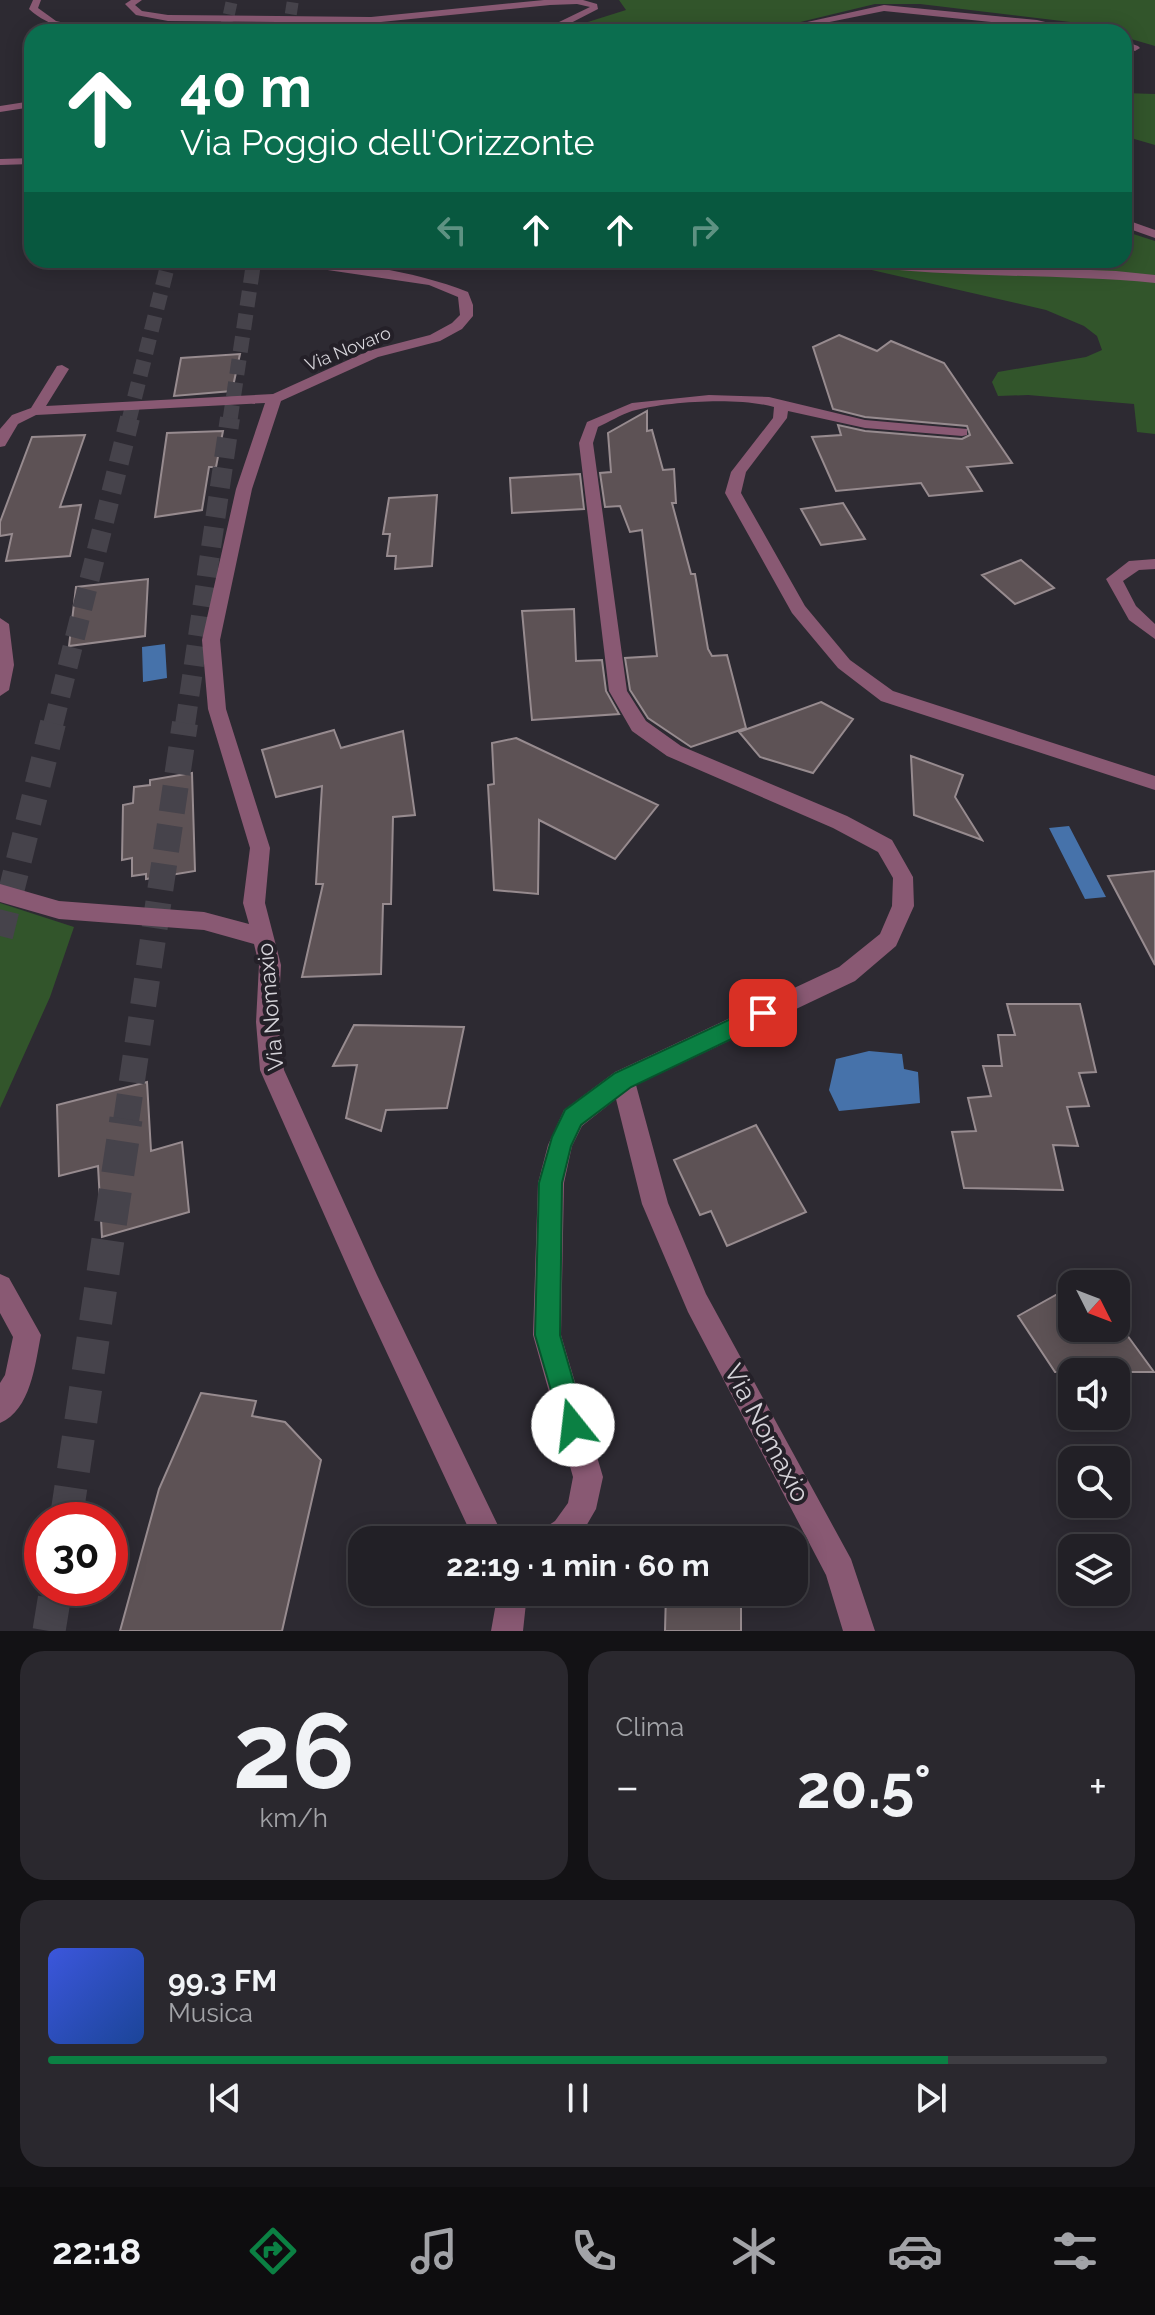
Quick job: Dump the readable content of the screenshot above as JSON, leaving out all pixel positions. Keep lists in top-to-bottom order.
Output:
{
  "streets": {
    "street": ["Via Novaro", "Via Nomaxio"]
  },
  "crossings": [
    ["Via Novaro", "Via Nomaxio"]
  ],
  "north": "bottom right",
  "page": {
    "turn": ["40 m", "Via Poggio dell'Orizzonte"],
    "limit": "30",
    "trip": "22:19 · 1 min · 60 m",
    "tile": [
      ["26", "km/h"],
      "Clima"
    ],
    "heat": ["−", "20.5°", "+"],
    "song": ["99.3 FM", "Musica"],
    "tabs": "22:18"
  }
}
